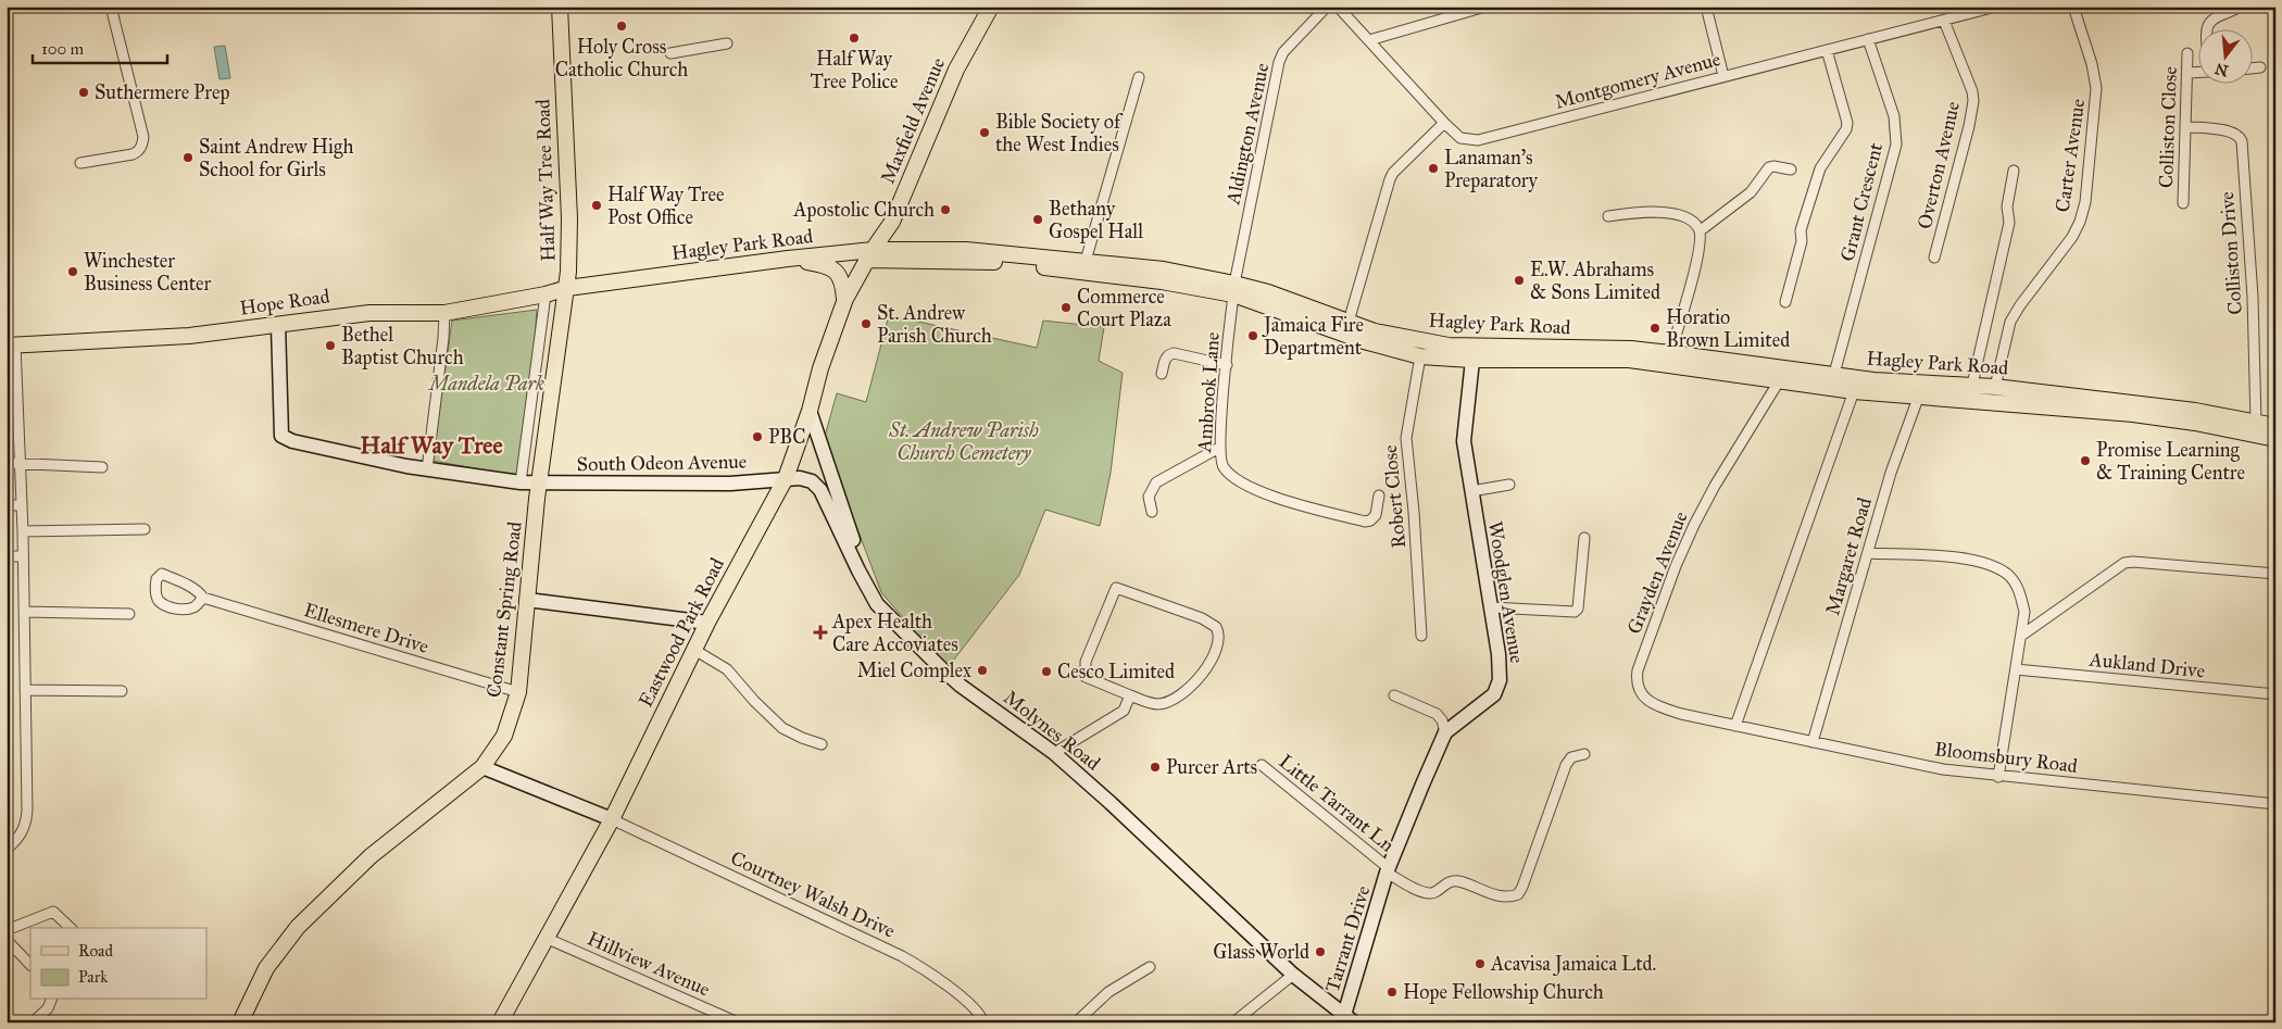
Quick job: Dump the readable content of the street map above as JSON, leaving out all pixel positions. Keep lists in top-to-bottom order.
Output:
{
  "streets": {
    "main road": [
      "Maxfield Avenue",
      "Half Way Tree Road",
      "Hagley Park Road",
      "Hope Road",
      "South Odeon Avenue",
      "Woodglen Avenue",
      "Constant Spring Road",
      "Eastwood Park Road",
      "Molynes Road",
      "Tarrant Drive"
    ],
    "street": [
      "Montgomery Avenue",
      "Colliston Close",
      "Aldington Avenue",
      "Carter Avenue",
      "Overton Avenue",
      "Grant Crescent",
      "Colliston Drive",
      "Ambrook Lane",
      "Robert Close",
      "Margaret Road",
      "Grayden Avenue",
      "Ellesmere Drive",
      "Aukland Drive",
      "Bloomsbury Road",
      "Little Tarrant Ln",
      "Courtney Walsh Drive",
      "Hillview Avenue"
    ]
  },
  "crossings": [
    ["Montgomery Avenue", "Overton Avenue"],
    ["Montgomery Avenue", "Grant Crescent"],
    ["Maxfield Avenue", "Hagley Park Road"],
    ["Maxfield Avenue", "Eastwood Park Road"],
    ["Colliston Close", "Colliston Drive"],
    ["Aldington Avenue", "Hagley Park Road"],
    ["Aldington Avenue", "Ambrook Lane"],
    ["Carter Avenue", "Hagley Park Road"],
    ["Half Way Tree Road", "Hagley Park Road"],
    ["Half Way Tree Road", "Hope Road"],
    ["Half Way Tree Road", "Constant Spring Road"],
    ["Grant Crescent", "Hagley Park Road"],
    ["Hagley Park Road", "Colliston Drive"],
    ["Hagley Park Road", "Hope Road"],
    ["Hagley Park Road", "Ambrook Lane"],
    ["Hagley Park Road", "Robert Close"],
    ["Hagley Park Road", "Margaret Road"],
    ["Hagley Park Road", "Grayden Avenue"],
    ["Hagley Park Road", "Woodglen Avenue"],
    ["Hagley Park Road", "Constant Spring Road"],
    ["Hagley Park Road", "Eastwood Park Road"],
    ["Hope Road", "South Odeon Avenue"],
    ["Hope Road", "Constant Spring Road"],
    ["South Odeon Avenue", "Constant Spring Road"],
    ["South Odeon Avenue", "Eastwood Park Road"],
    ["South Odeon Avenue", "Molynes Road"],
    ["Margaret Road", "Bloomsbury Road"],
    ["Grayden Avenue", "Bloomsbury Road"],
    ["Woodglen Avenue", "Little Tarrant Ln"],
    ["Woodglen Avenue", "Tarrant Drive"],
    ["Constant Spring Road", "Ellesmere Drive"],
    ["Eastwood Park Road", "Molynes Road"],
    ["Eastwood Park Road", "Courtney Walsh Drive"],
    ["Eastwood Park Road", "Hillview Avenue"],
    ["Molynes Road", "Tarrant Drive"],
    ["Little Tarrant Ln", "Tarrant Drive"]
  ],
  "districts": ["Half Way Tree"],
  "parks": ["Mandela Park", "St. Andrew Parish Church Cemetery"],
  "places": {
    "other": [
      "Holy Cross Catholic Church",
      "Half Way Tree Police",
      "Suthermere Prep",
      "Bible Society of the West Indies",
      "Saint Andrew High School for Girls",
      "Lanaman's Preparatory",
      "Half Way Tree Post Office",
      "Apostolic Church",
      "Bethany Gospel Hall",
      "Winchester Business Center",
      "E.W. Abrahams & Sons Limited",
      "Commerce Court Plaza",
      "St. Andrew Parish Church",
      "Horatio Brown Limited",
      "Jamaica Fire Department",
      "Bethel Baptist Church",
      "PBC",
      "Promise Learning & Training Centre",
      "Miel Complex",
      "Cesco Limited",
      "Purcer Arts",
      "Glass World",
      "Acavisa Jamaica Ltd.",
      "Hope Fellowship Church"
    ],
    "health": ["Apex Health Care Accoviates"]
  },
  "legend": ["Road", "Park"],
  "scale_bar": "100 m",
  "north": "bottom"
}
